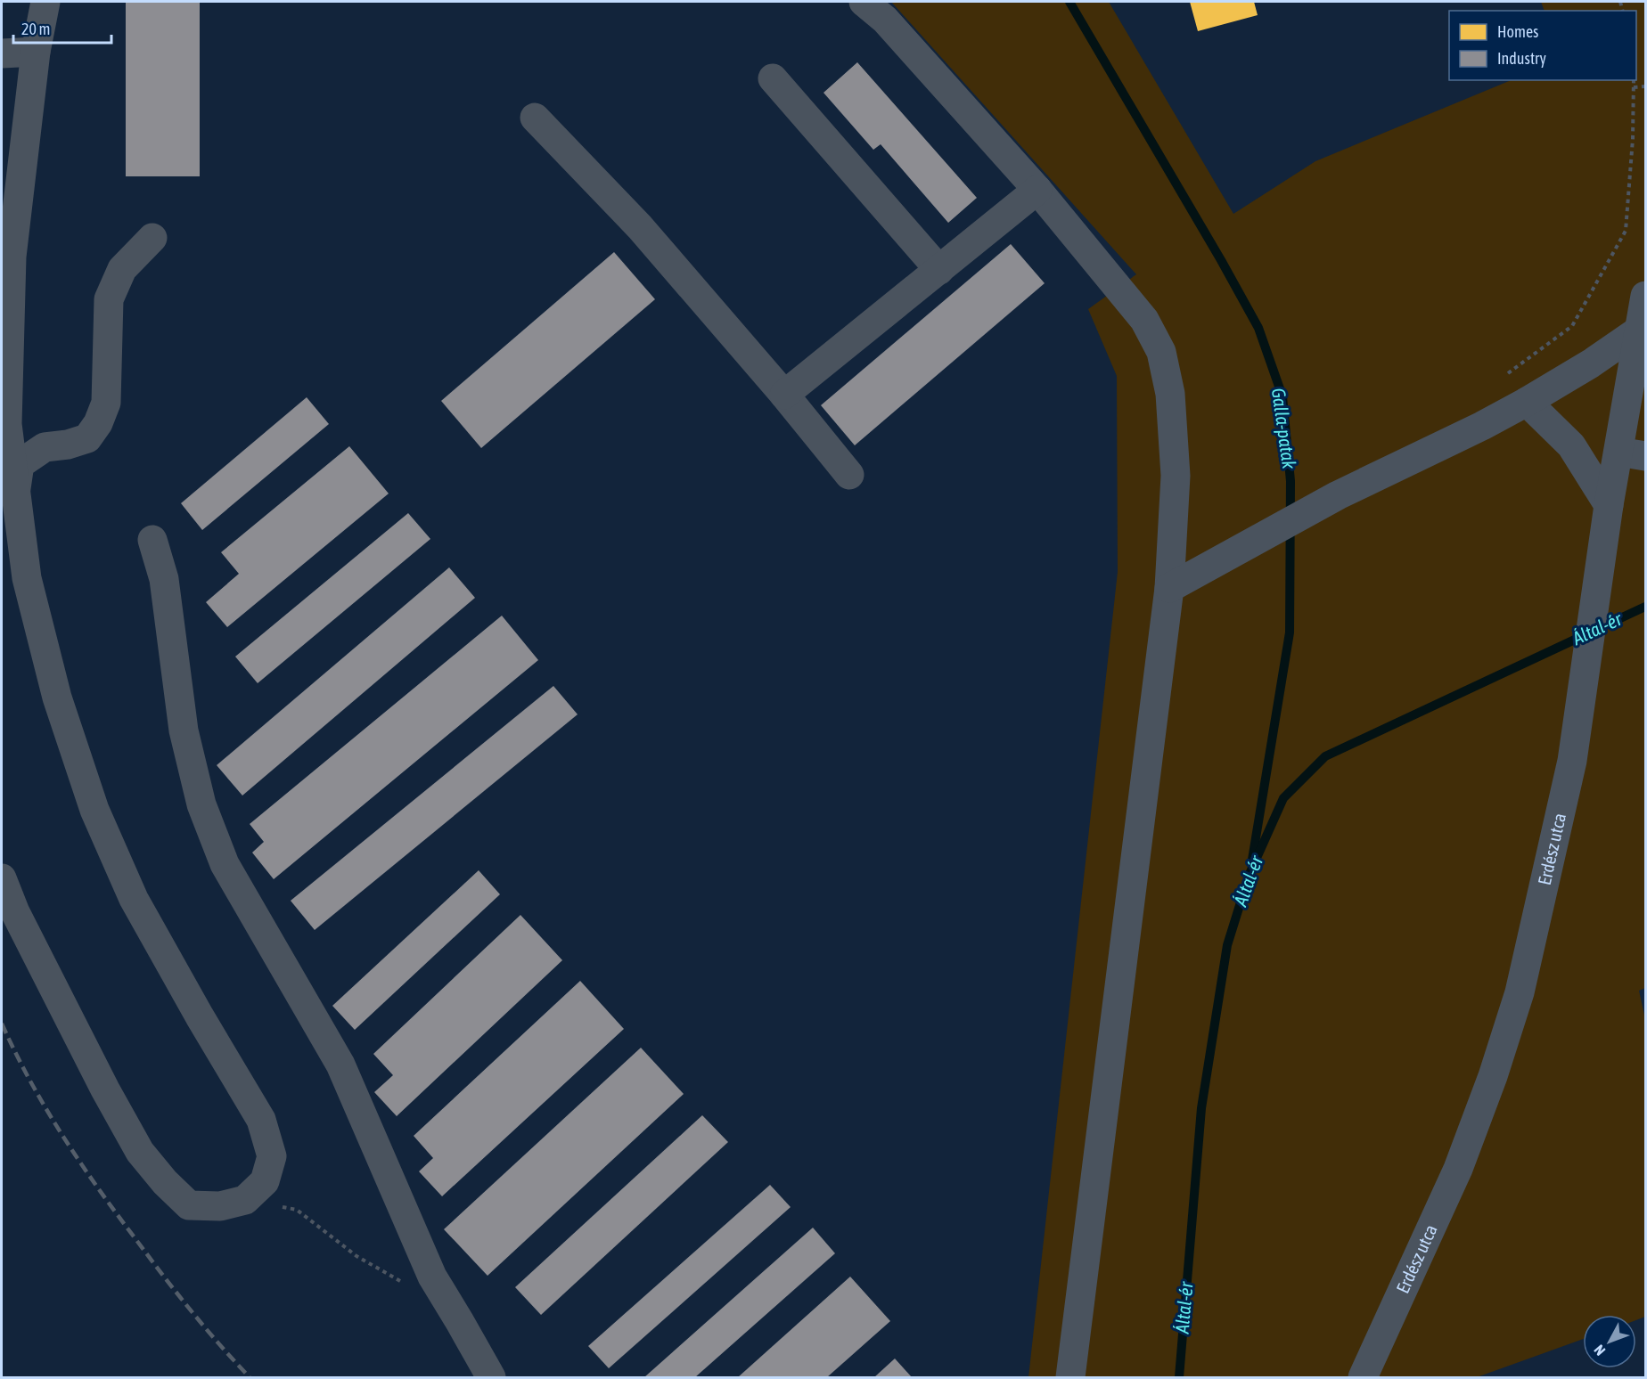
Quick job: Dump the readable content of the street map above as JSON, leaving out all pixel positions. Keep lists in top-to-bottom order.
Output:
{
  "streets": {
    "street": ["Erdész utca"]
  },
  "water": ["Galla-patak", "Által-ér"],
  "legend": ["Homes", "Industry"],
  "scale_bar": "20 m",
  "north": "bottom left"
}
